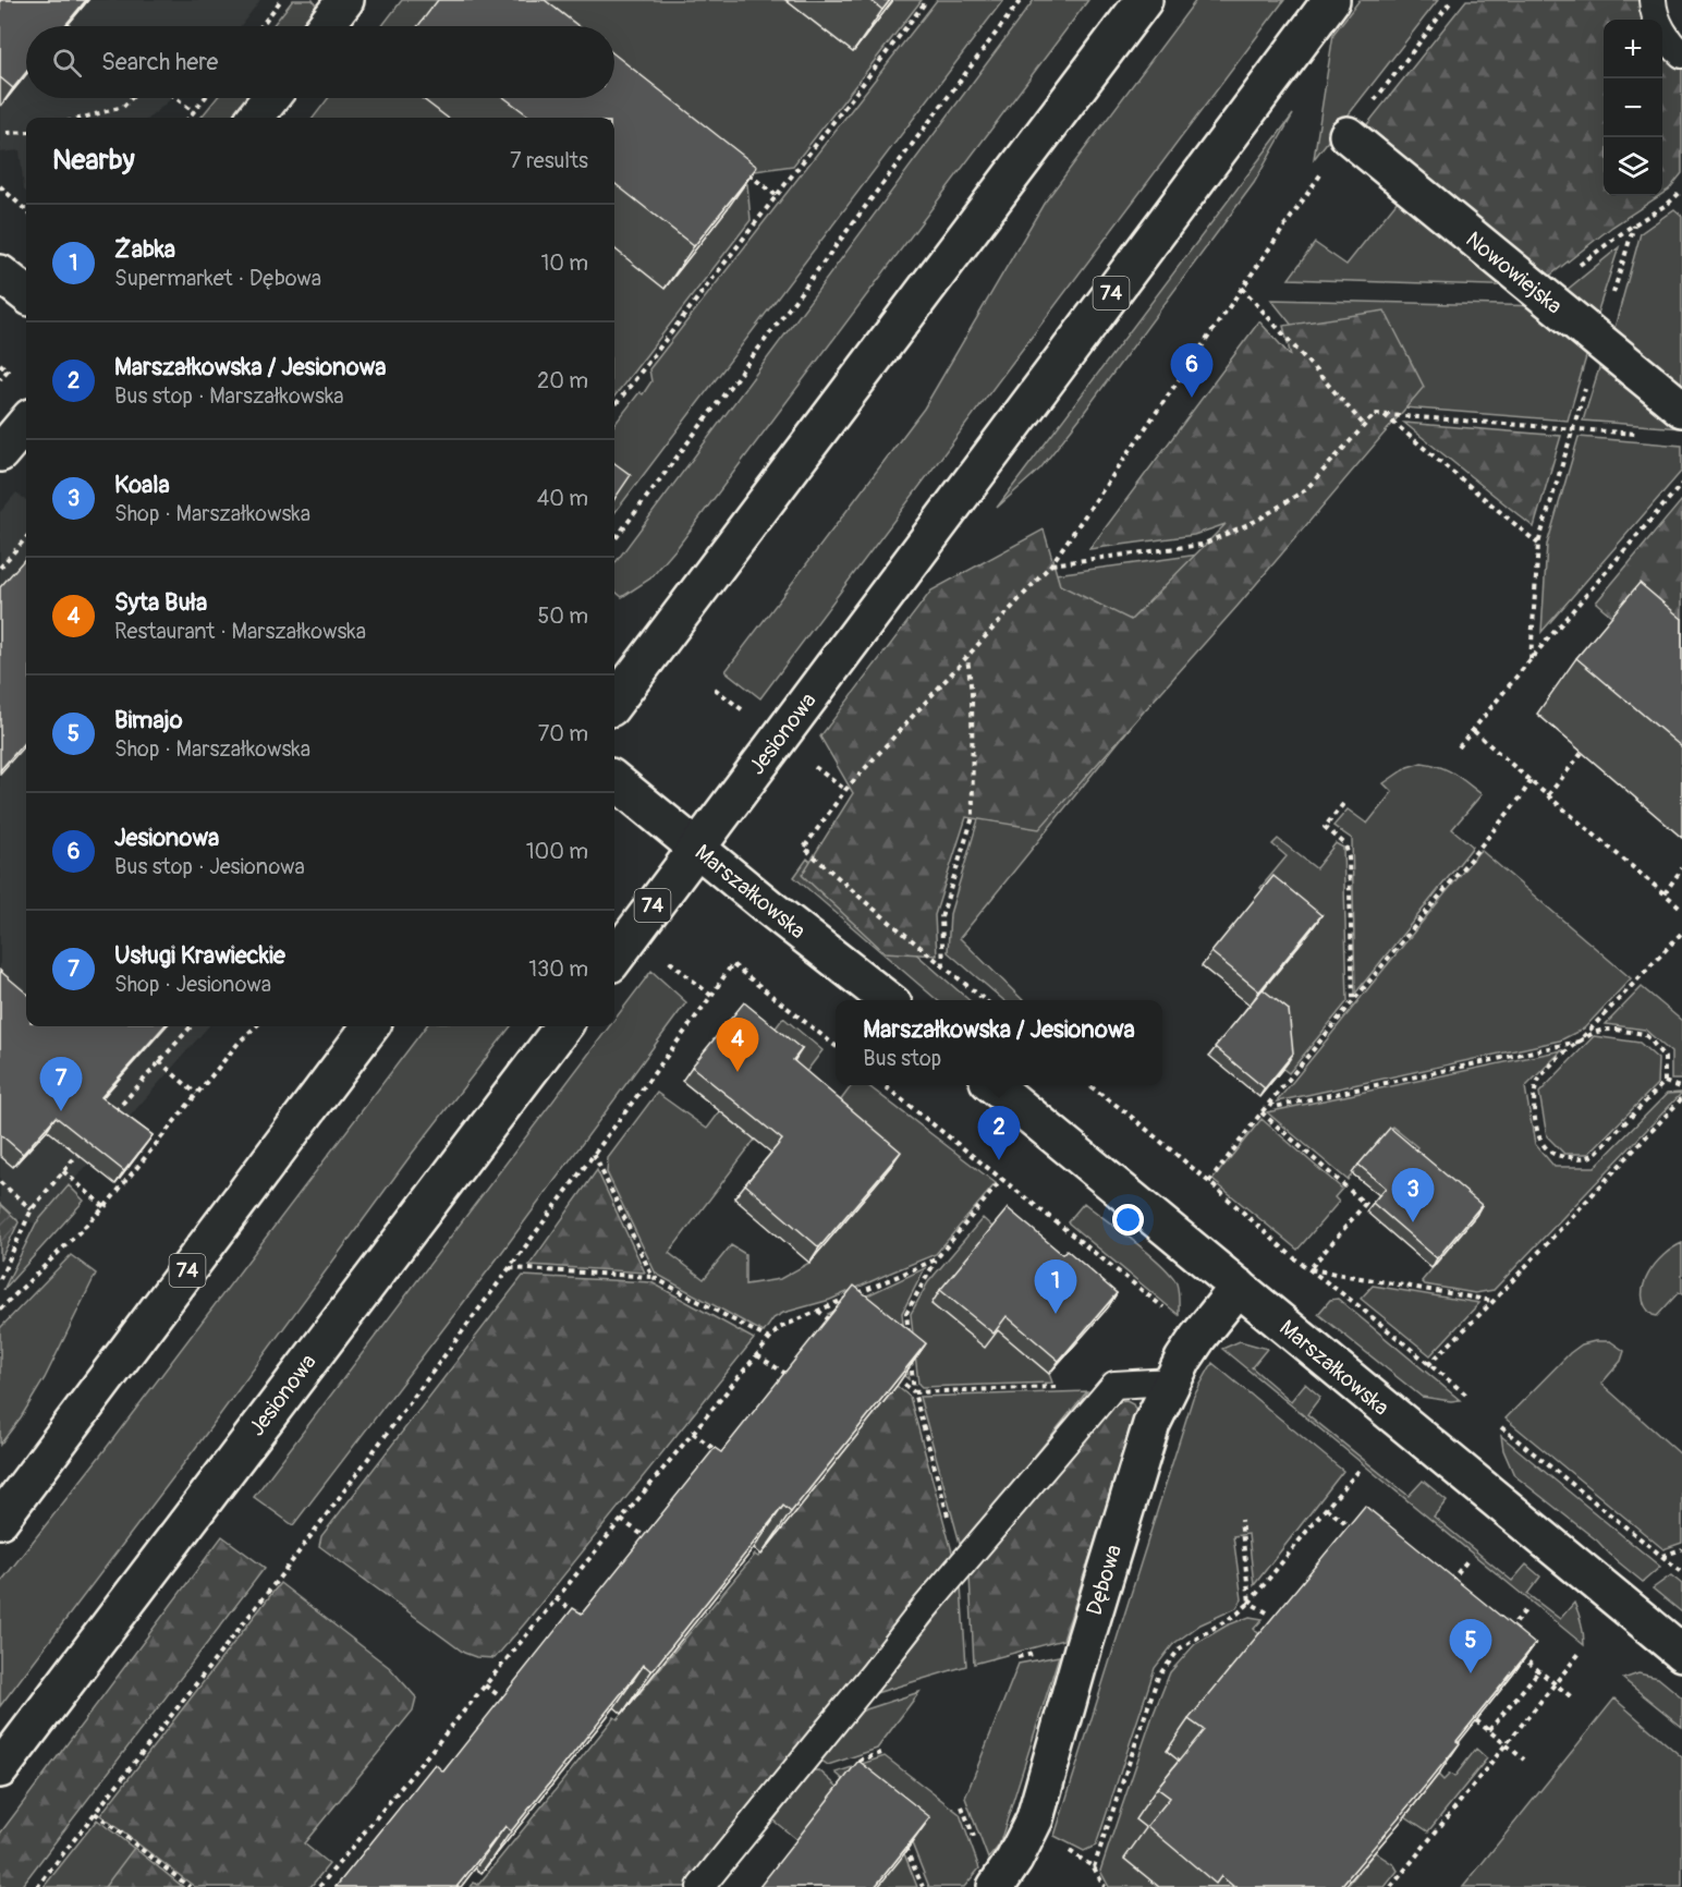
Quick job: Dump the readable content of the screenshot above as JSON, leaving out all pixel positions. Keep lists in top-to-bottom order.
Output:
{
  "streets": {
    "main road": [
      "Nowowiejska",
      "74",
      "Jesionowa",
      "Marszałkowska",
      "Dębowa"
    ]
  },
  "crossings": [
    ["Jesionowa", "Marszałkowska"],
    ["Marszałkowska", "Dębowa"]
  ],
  "page": {
    "map_buttons": ["+", "−"],
    "search": "Search here",
    "heading": ["Nearby", "7 results"],
    "list": [
      {
        "mark": "1",
        "name": "Żabka",
        "note": "Supermarket · Dębowa",
        "value": "10 m"
      },
      {
        "mark": "2",
        "name": "Marszałkowska / Jesionowa",
        "note": "Bus stop · Marszałkowska",
        "value": "20 m"
      },
      {
        "mark": "3",
        "name": "Koala",
        "note": "Shop · Marszałkowska",
        "value": "40 m"
      },
      {
        "mark": "4",
        "name": "Syta Buła",
        "note": "Restaurant · Marszałkowska",
        "value": "50 m"
      },
      {
        "mark": "5",
        "name": "Bimajo",
        "note": "Shop · Marszałkowska",
        "value": "70 m"
      },
      {
        "mark": "6",
        "name": "Jesionowa",
        "note": "Bus stop · Jesionowa",
        "value": "100 m"
      },
      {
        "mark": "7",
        "name": "Usługi Krawieckie",
        "note": "Shop · Jesionowa",
        "value": "130 m"
      }
    ],
    "pins": [
      "6",
      "4",
      "7",
      "2",
      "3",
      "1",
      "5"
    ],
    "popup": ["Marszałkowska / Jesionowa", "Bus stop"]
  }
}
